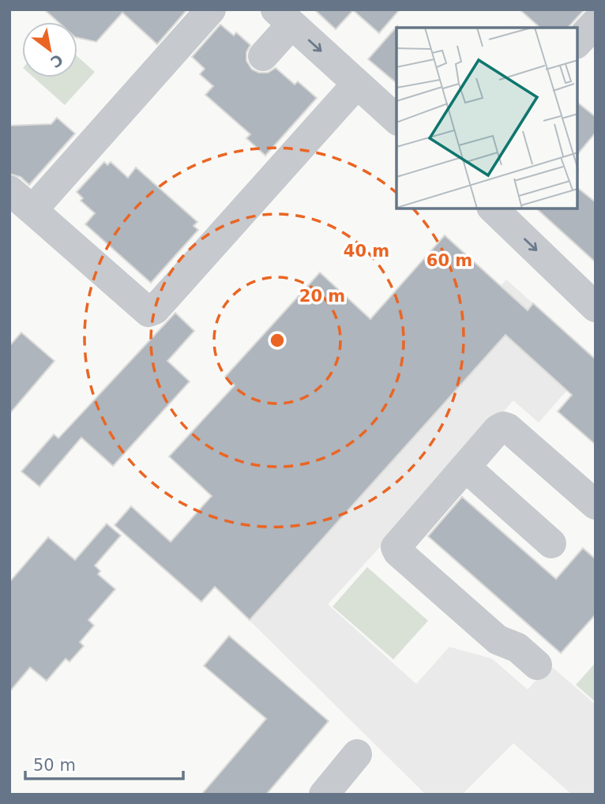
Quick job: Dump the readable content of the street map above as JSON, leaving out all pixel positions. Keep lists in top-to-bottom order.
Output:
{
  "scale_bar": "50 m",
  "north": "bottom right",
  "rings": ["40 m", "60 m", "20 m"]
}
